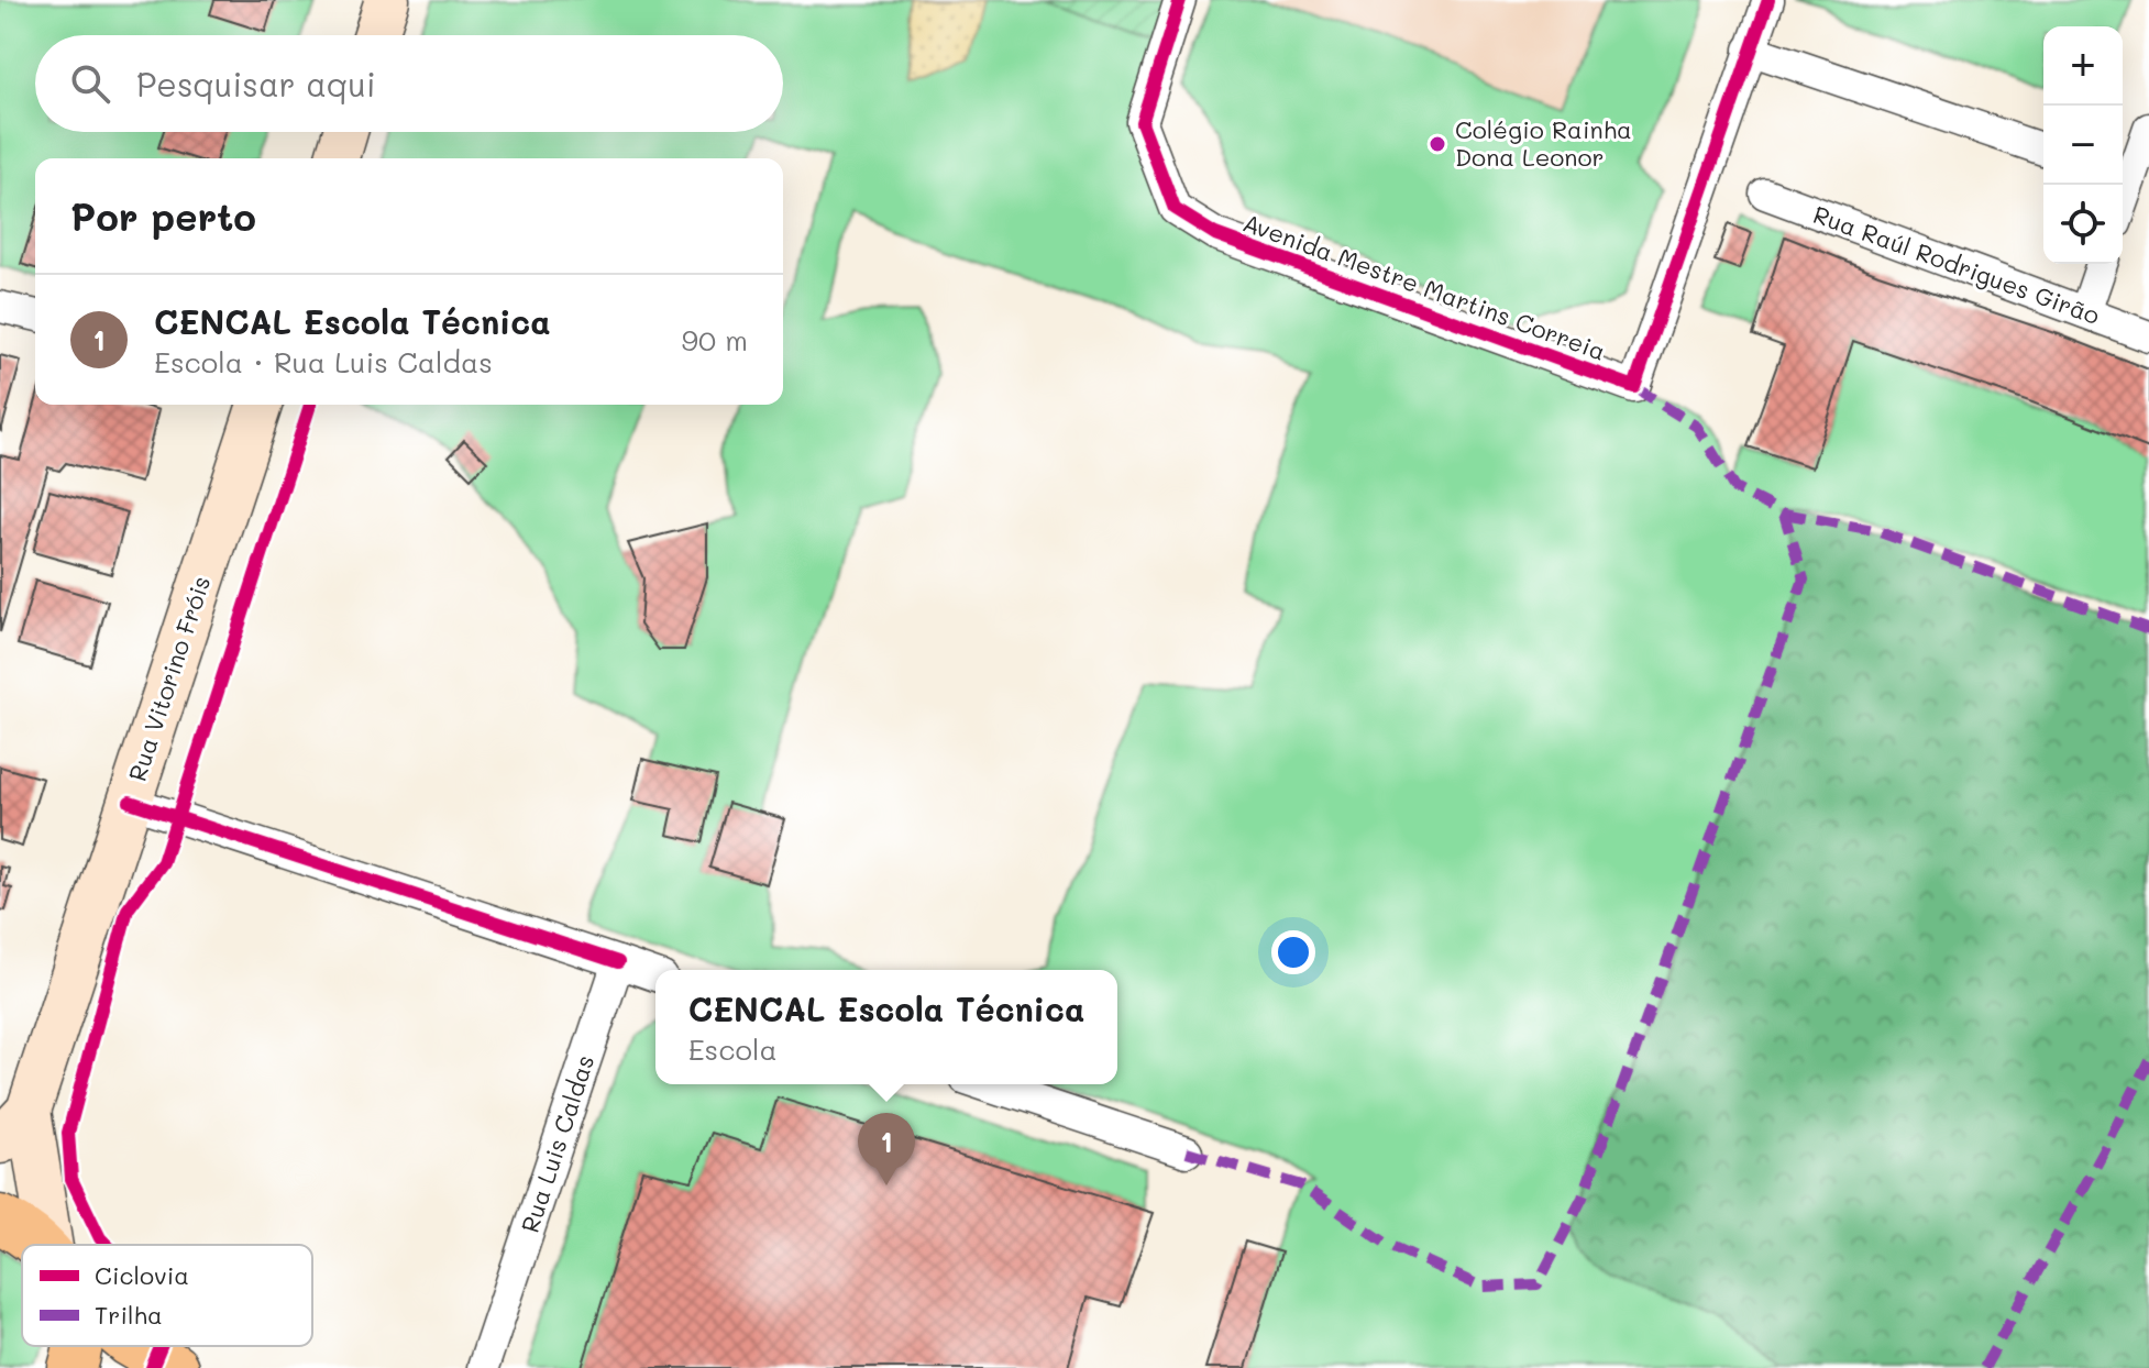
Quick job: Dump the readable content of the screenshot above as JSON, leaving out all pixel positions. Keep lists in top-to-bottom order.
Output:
{
  "streets": {
    "main road": ["Rua Vitorino Fróis"],
    "street": ["Rua Raúl Rodrigues Girão", "Avenida Mestre Martins Correia", "Rua Luis Caldas"]
  },
  "places": ["Colégio Rainha Dona Leonor"],
  "legend": ["Ciclovia", "Trilha"],
  "page": {
    "map_buttons": ["+", "−"],
    "search": "Pesquisar aqui",
    "heading": "Por perto",
    "list": [
      {
        "mark": "1",
        "name": "CENCAL Escola Técnica",
        "note": "Escola · Rua Luis Caldas",
        "value": "90 m"
      }
    ],
    "popup": ["CENCAL Escola Técnica", "Escola"],
    "pins": "1"
  }
}
